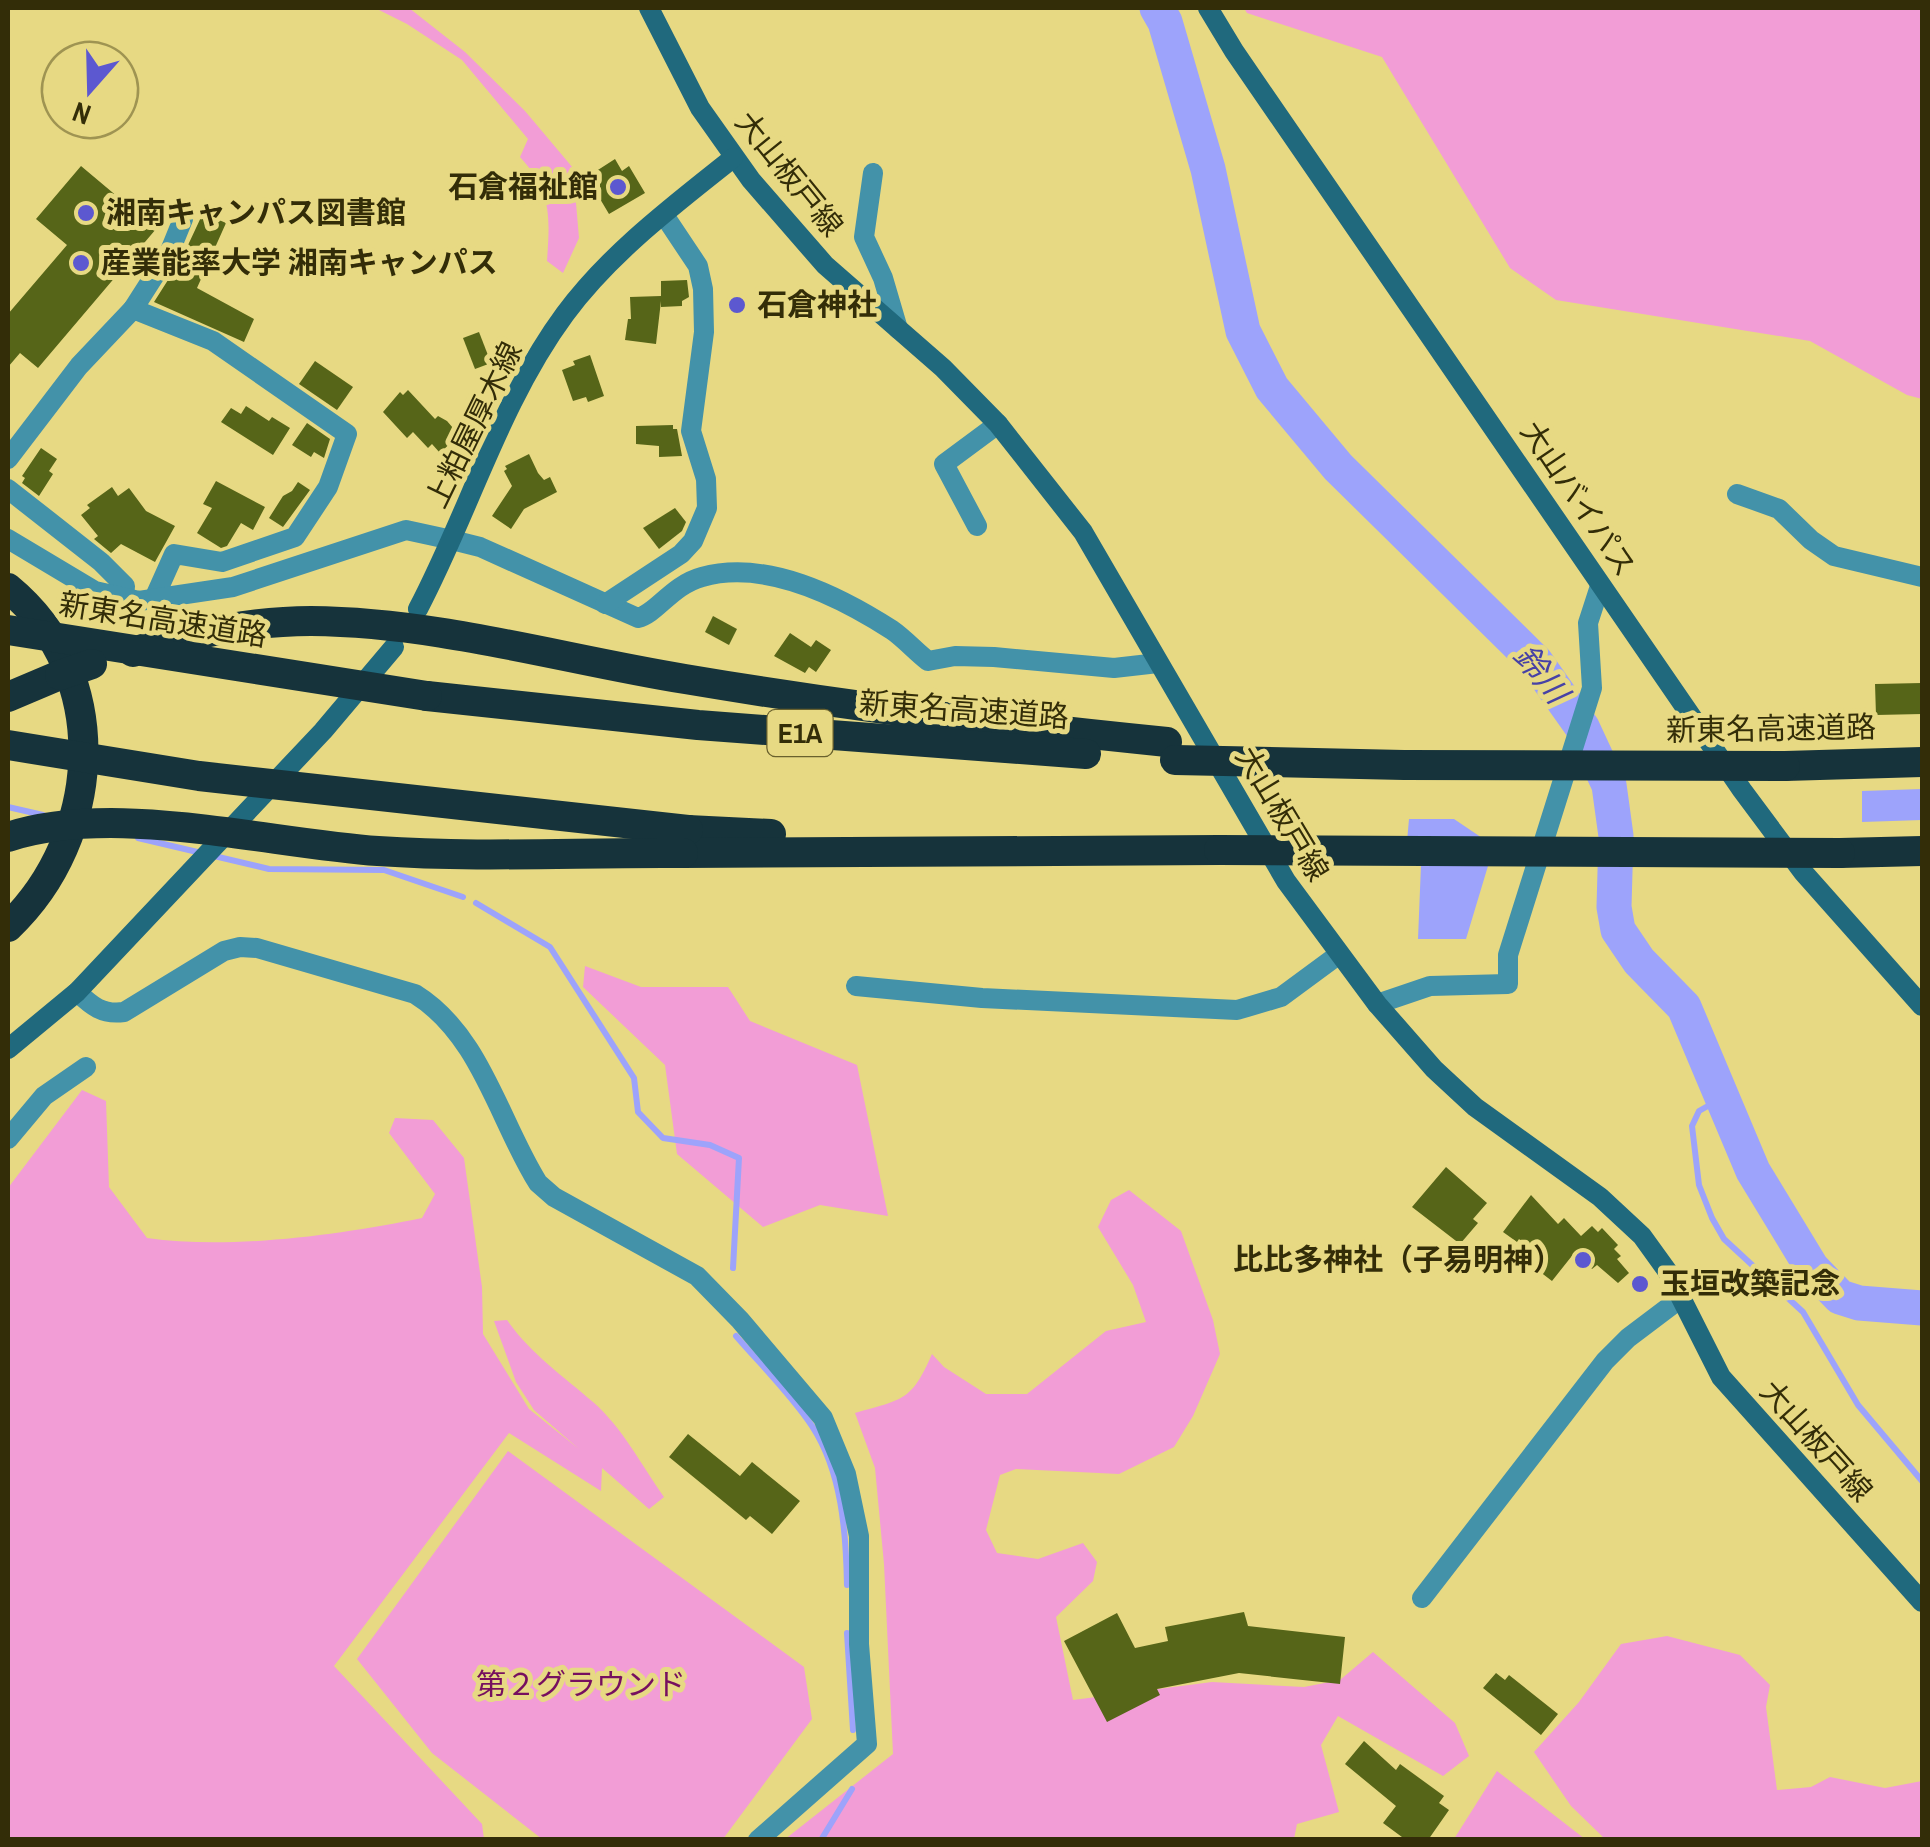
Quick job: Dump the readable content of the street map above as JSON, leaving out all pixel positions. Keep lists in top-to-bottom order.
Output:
{
  "streets": {
    "highway": ["新東名高速道路", "E1A"],
    "main road": ["大山板戸線", "上粕屋厚木線", "大山バイパス"]
  },
  "crossings": [
    ["大山板戸線", "上粕屋厚木線"]
  ],
  "water": ["鈴川"],
  "parks": ["第２グラウンド"],
  "places": [
    "石倉福祉館",
    "湘南キャンパス図書館",
    "産業能率大学 湘南キャンパス",
    "石倉神社",
    "比比多神社（子易明神）",
    "玉垣改築記念"
  ],
  "north": "bottom"
}
